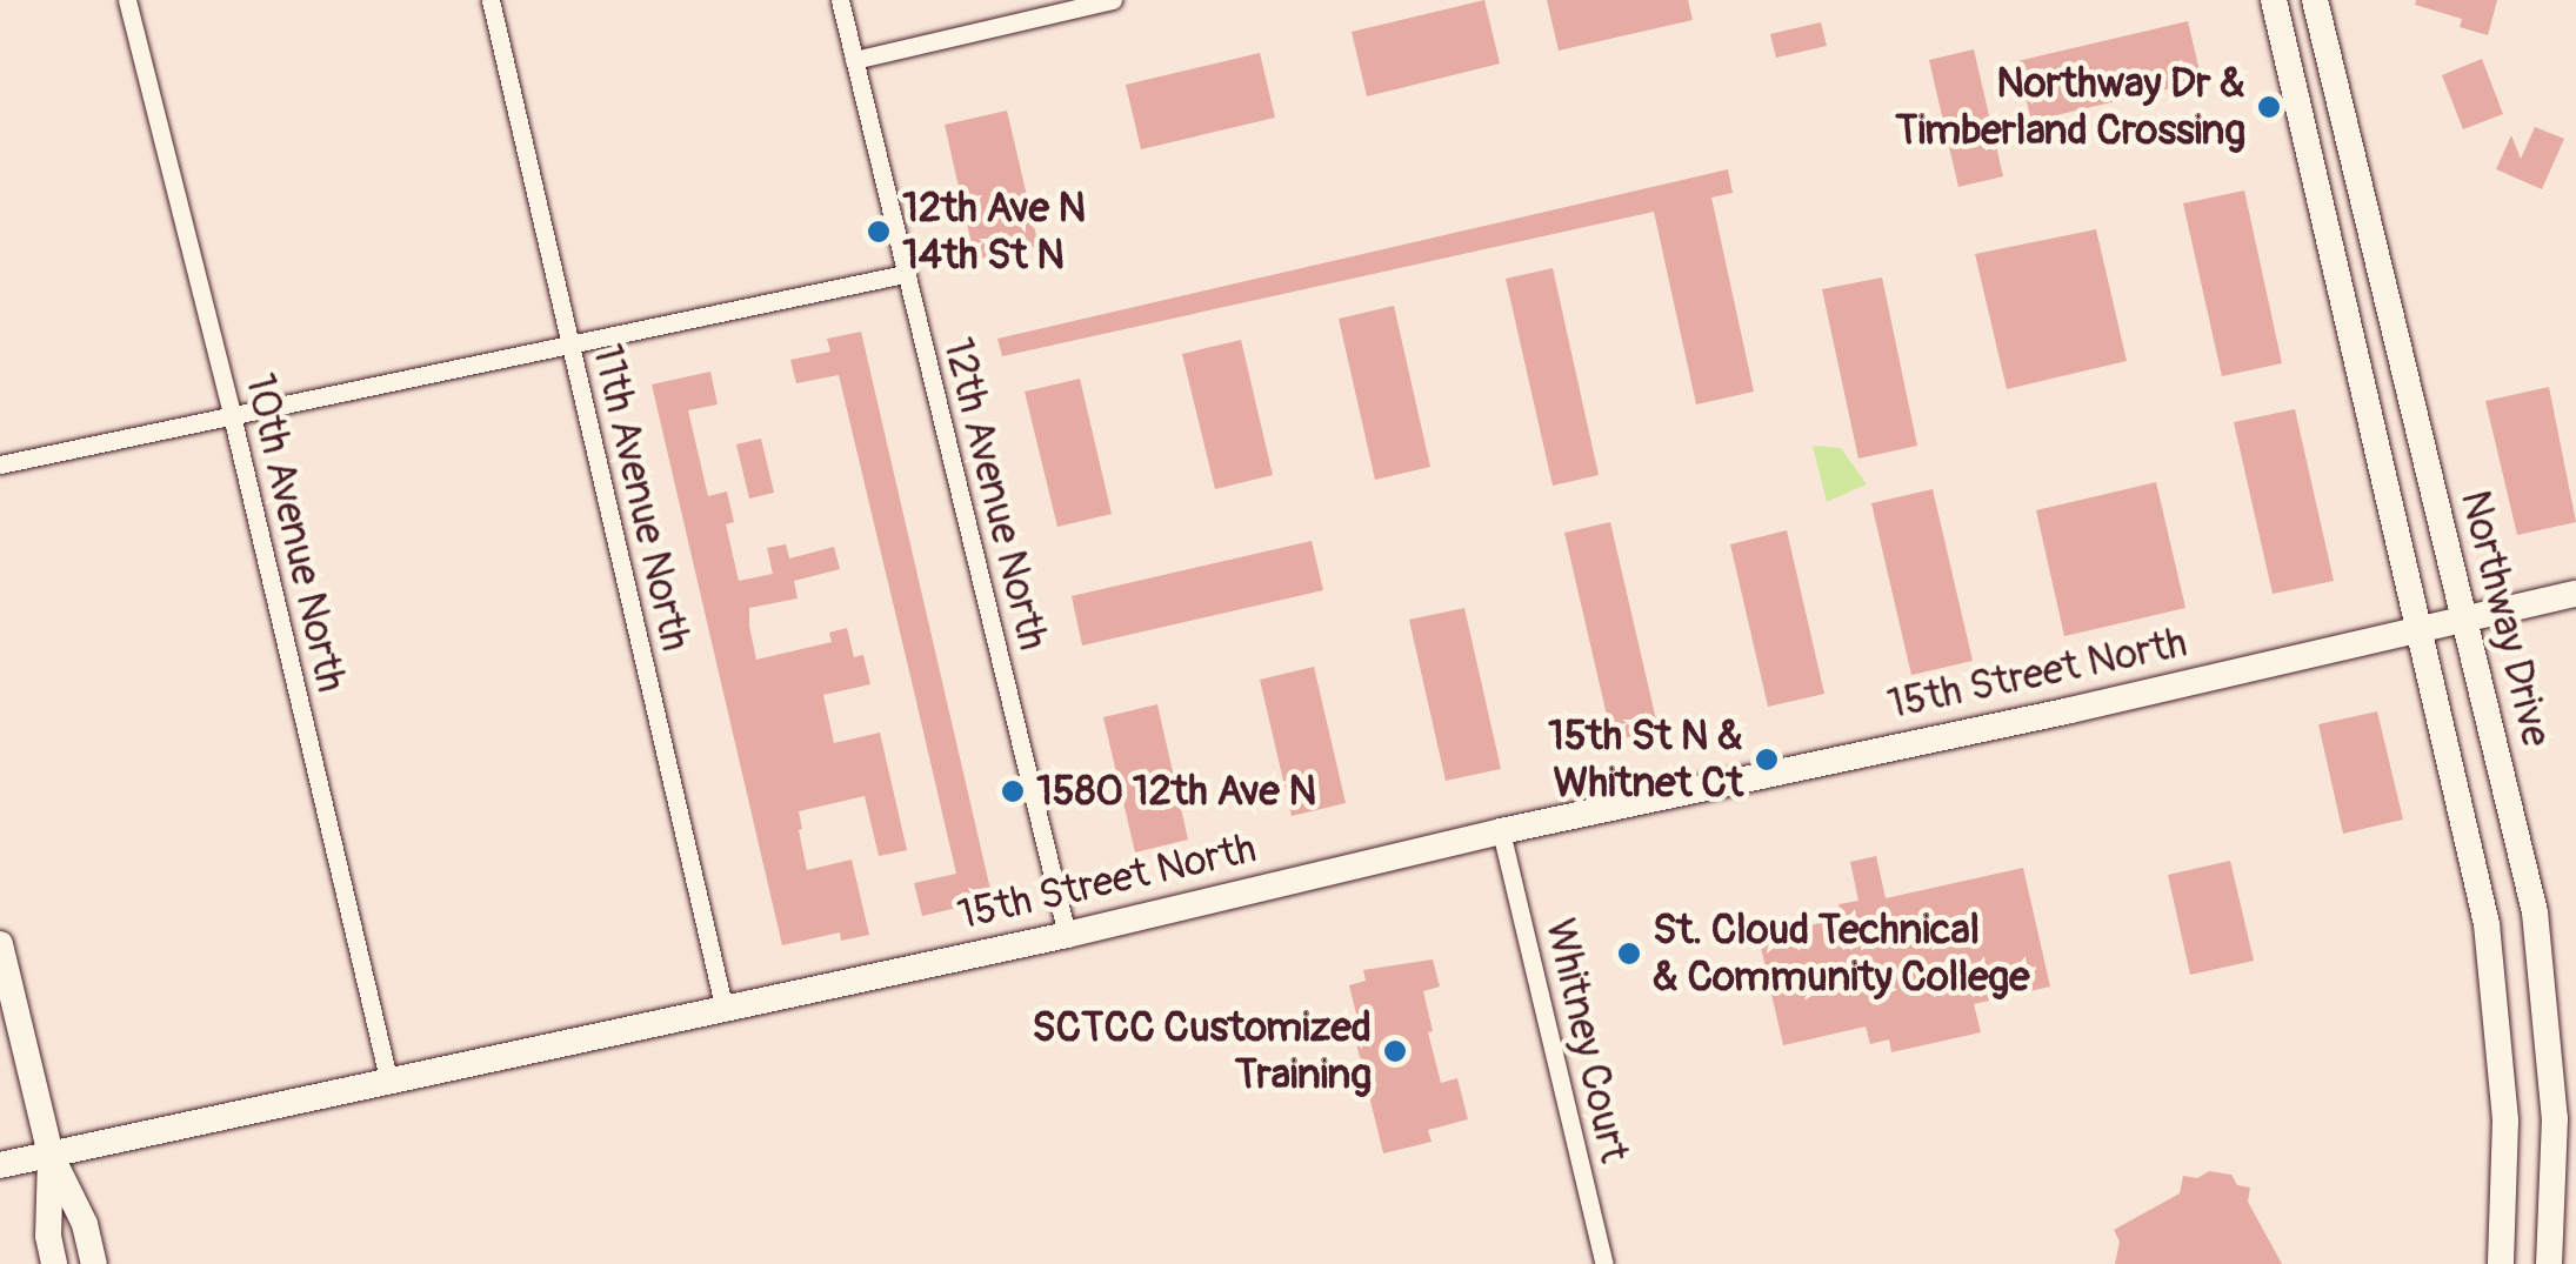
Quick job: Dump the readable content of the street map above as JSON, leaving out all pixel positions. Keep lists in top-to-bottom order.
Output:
{
  "streets": {
    "street": [
      "12th Avenue North",
      "11th Avenue North",
      "10th Avenue North",
      "Northway Drive",
      "15th Street North",
      "Whitney Court"
    ]
  },
  "crossings": [
    ["12th Avenue North", "15th Street North"],
    ["11th Avenue North", "15th Street North"],
    ["10th Avenue North", "15th Street North"],
    ["Northway Drive", "15th Street North"],
    ["15th Street North", "Whitney Court"]
  ],
  "places": [
    "Northway Dr & Timberland Crossing",
    "12th Ave N 14th St N",
    "15th St N & Whitnet Ct",
    "1580 12th Ave N",
    "St. Cloud Technical & Community College",
    "SCTCC Customized Training"
  ]
}
